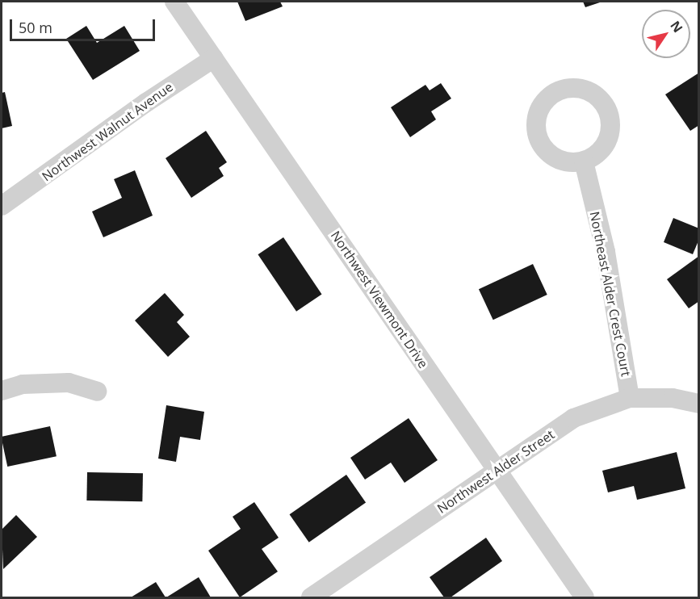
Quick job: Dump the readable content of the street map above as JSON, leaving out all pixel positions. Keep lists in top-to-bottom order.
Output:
{
  "streets": {
    "street": [
      "Northwest Walnut Avenue",
      "Northeast Alder Crest Court",
      "Northwest Viewmont Drive",
      "Northwest Alder Street"
    ]
  },
  "crossings": [
    ["Northwest Walnut Avenue", "Northwest Viewmont Drive"],
    ["Northeast Alder Crest Court", "Northwest Alder Street"],
    ["Northwest Viewmont Drive", "Northwest Alder Street"]
  ],
  "scale_bar": "50 m",
  "north": "top right"
}
